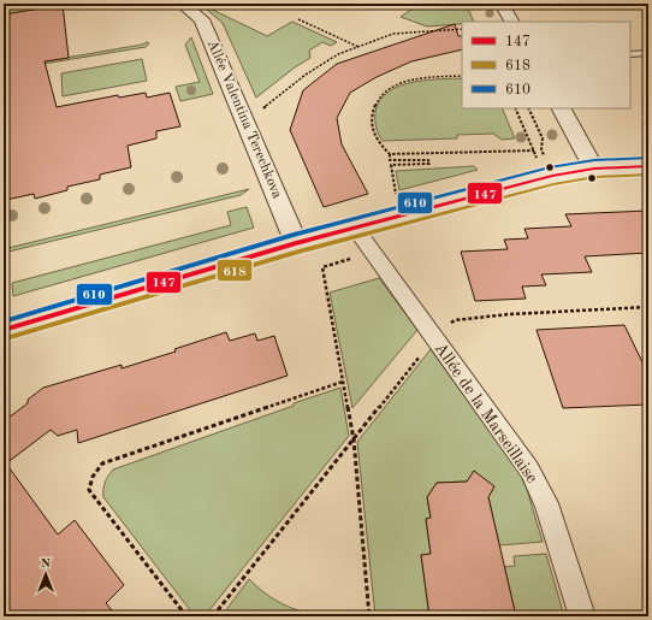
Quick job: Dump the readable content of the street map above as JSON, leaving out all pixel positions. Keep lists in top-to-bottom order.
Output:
{
  "streets": {
    "street": ["Allée Valentina Terechkova", "Allée de la Marseillaise"]
  },
  "lines": ["transit line 610", "transit line 147", "transit line 618"],
  "legend": ["147", "618", "610"],
  "north": "top"
}
